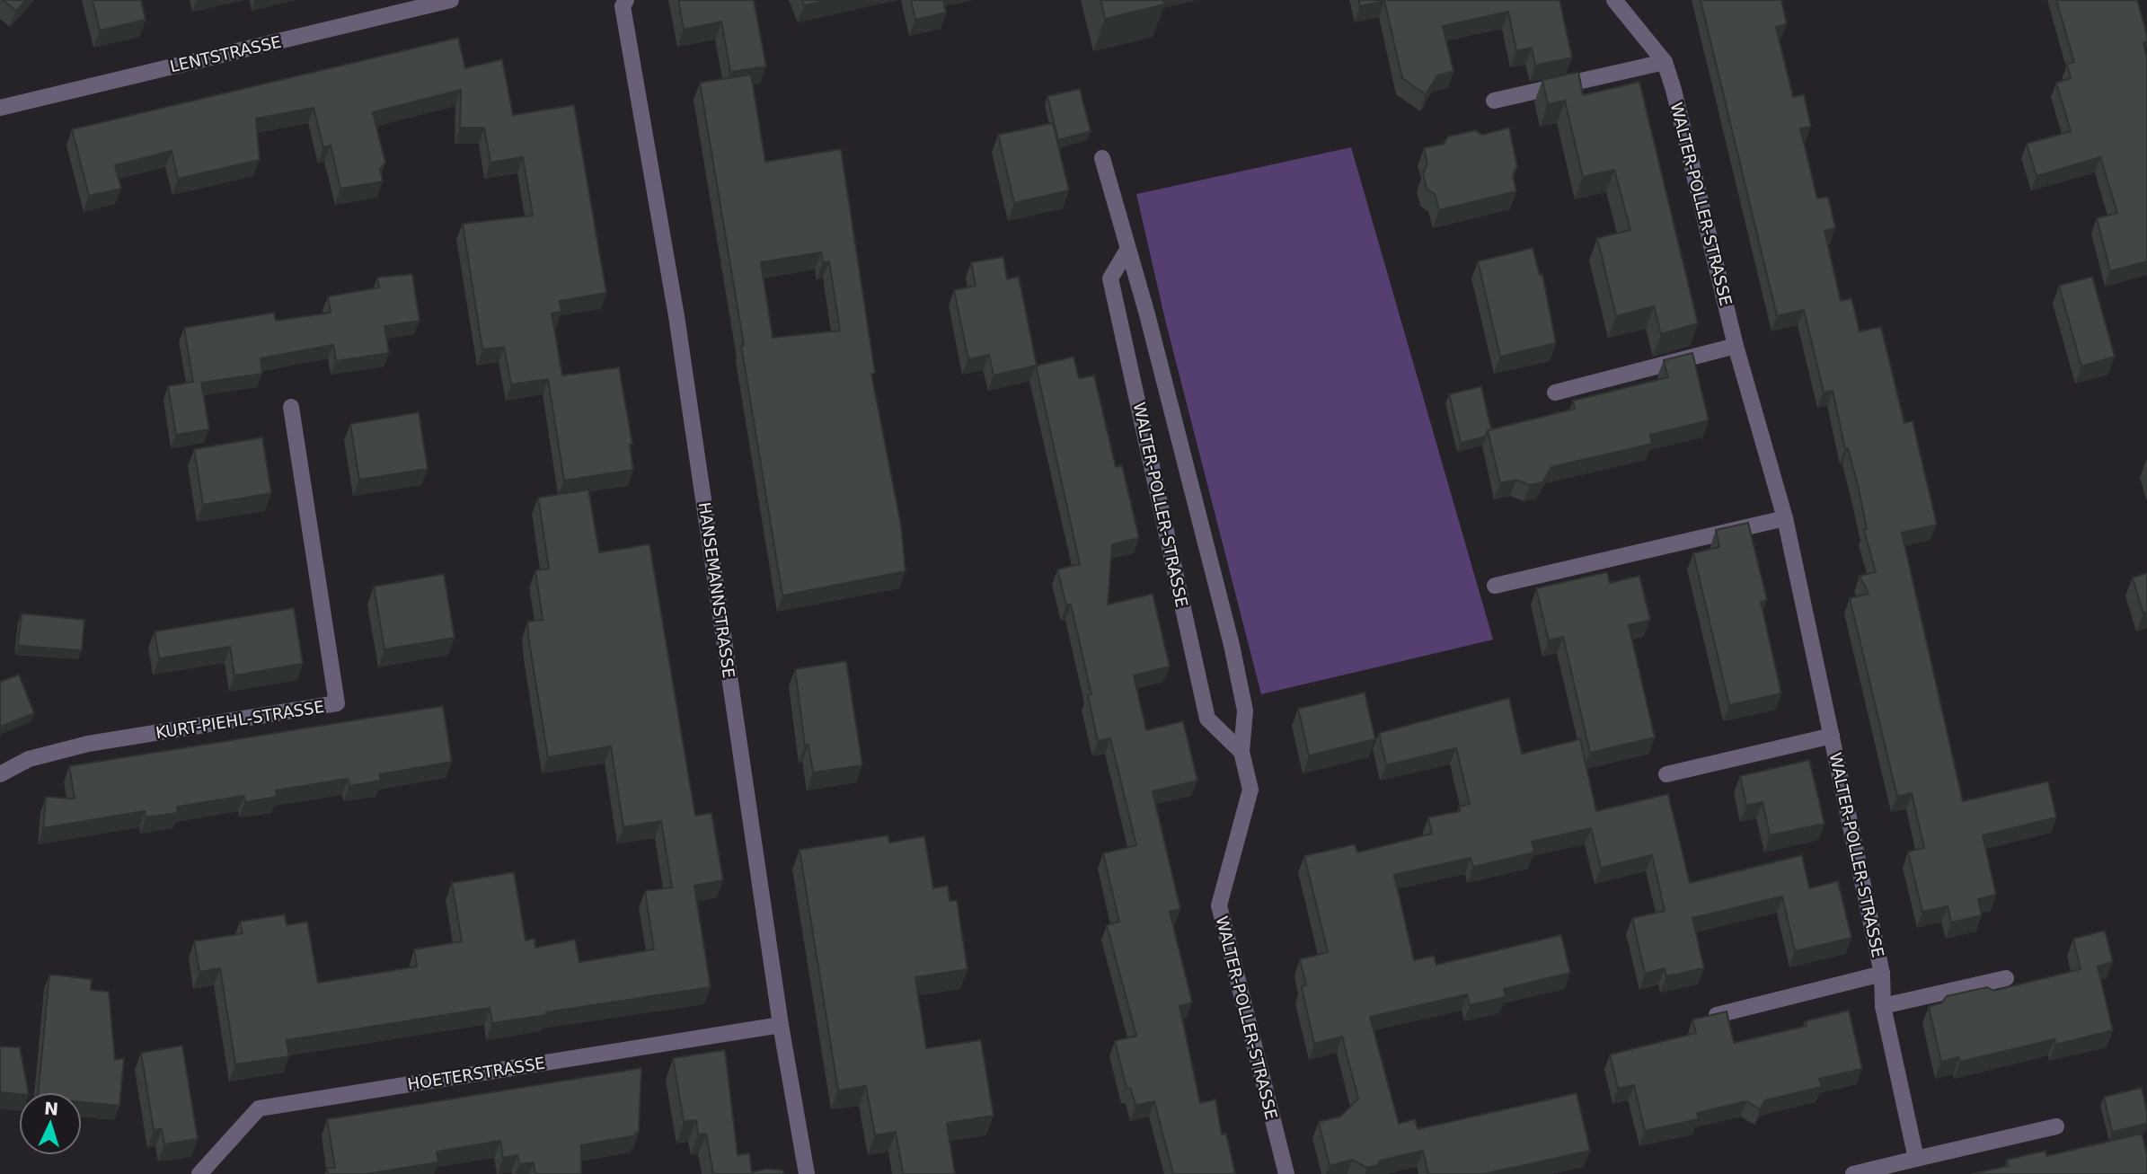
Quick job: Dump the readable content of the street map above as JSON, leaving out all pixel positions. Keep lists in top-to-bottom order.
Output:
{
  "streets": {
    "street": [
      "LENTSTRASSE",
      "WALTER-POLLER-STRASSE",
      "HANSEMANNSTRASSE",
      "KURT-PIEHL-STRASSE",
      "HOETERSTRASSE"
    ]
  },
  "crossings": [
    ["HANSEMANNSTRASSE", "HOETERSTRASSE"]
  ],
  "north": "top"
}
